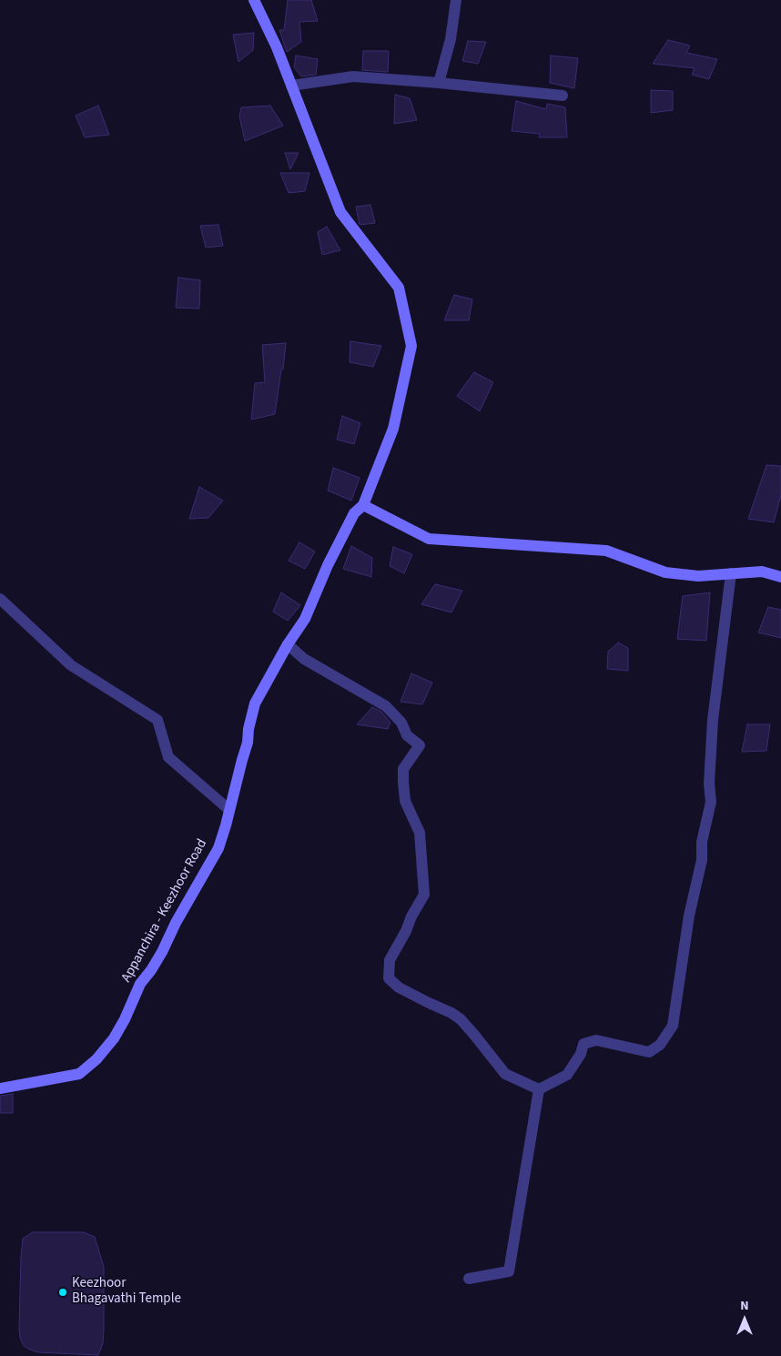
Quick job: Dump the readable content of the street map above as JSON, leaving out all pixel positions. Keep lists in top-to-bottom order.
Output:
{
  "streets": {
    "main road": ["Appanchira - Keezhoor Road"]
  },
  "places": ["Keezhoor Bhagavathi Temple"],
  "north": "top"
}
